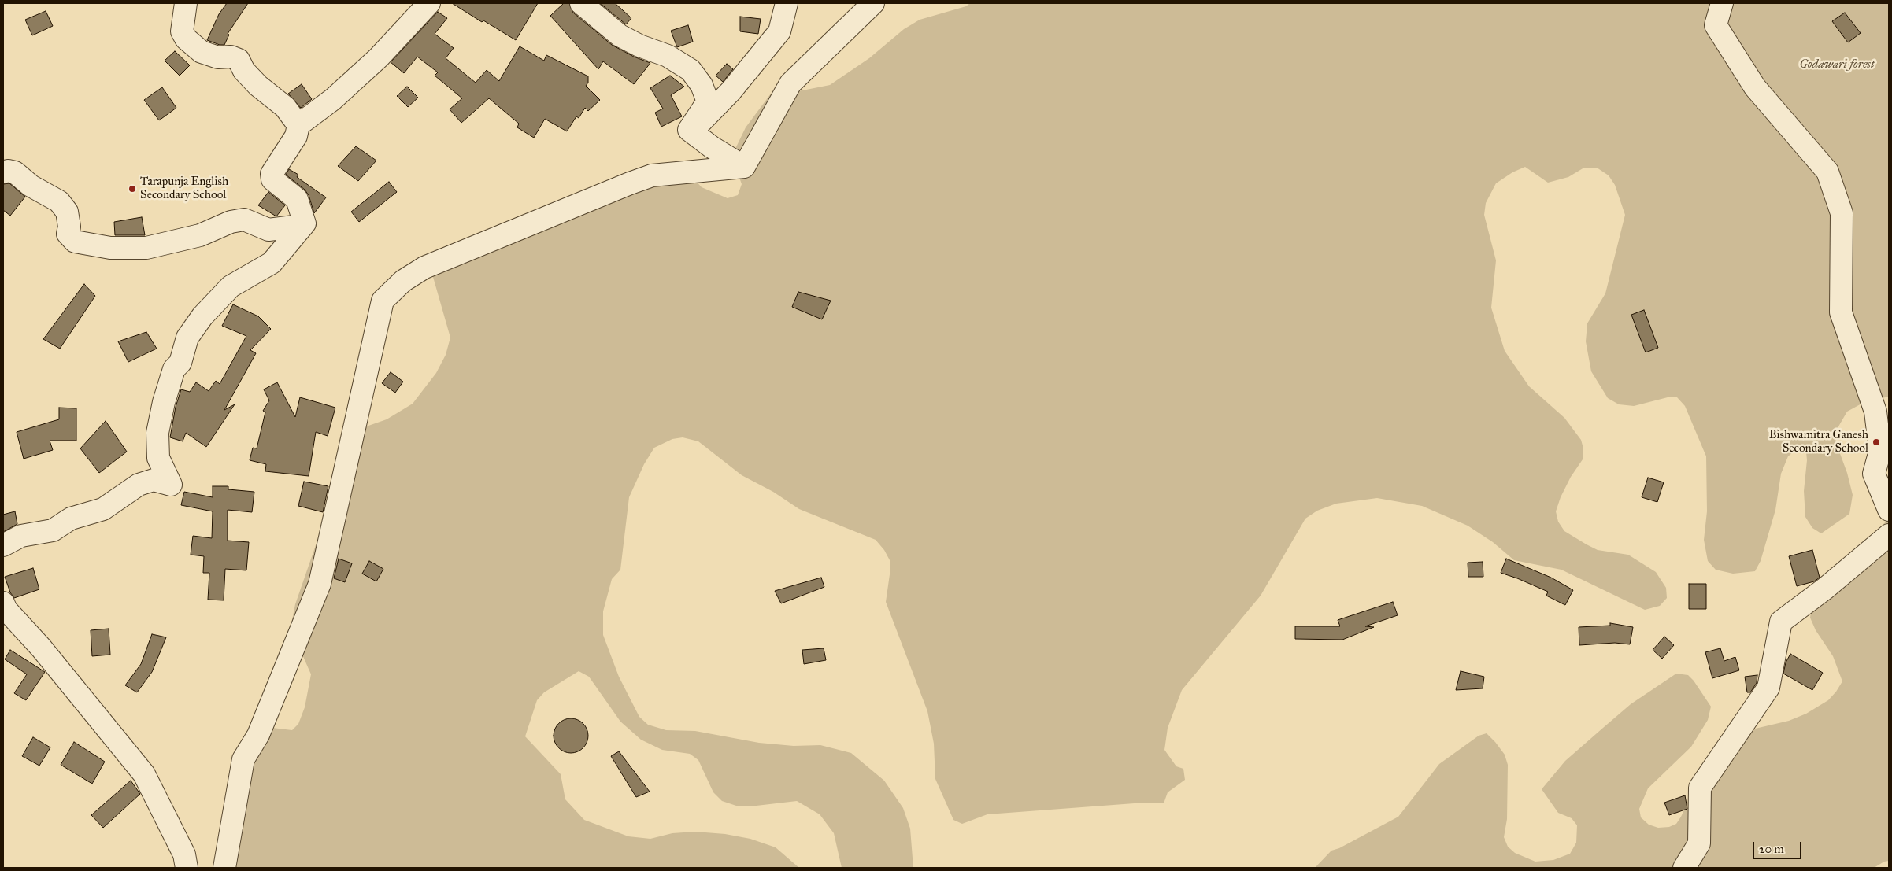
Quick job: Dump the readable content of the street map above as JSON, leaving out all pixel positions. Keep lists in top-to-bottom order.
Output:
{
  "parks": ["Godawari forest"],
  "places": ["Tarapunja English Secondary School", "Bishwamitra Ganesh Secondary School"],
  "scale_bar": "20 m"
}
